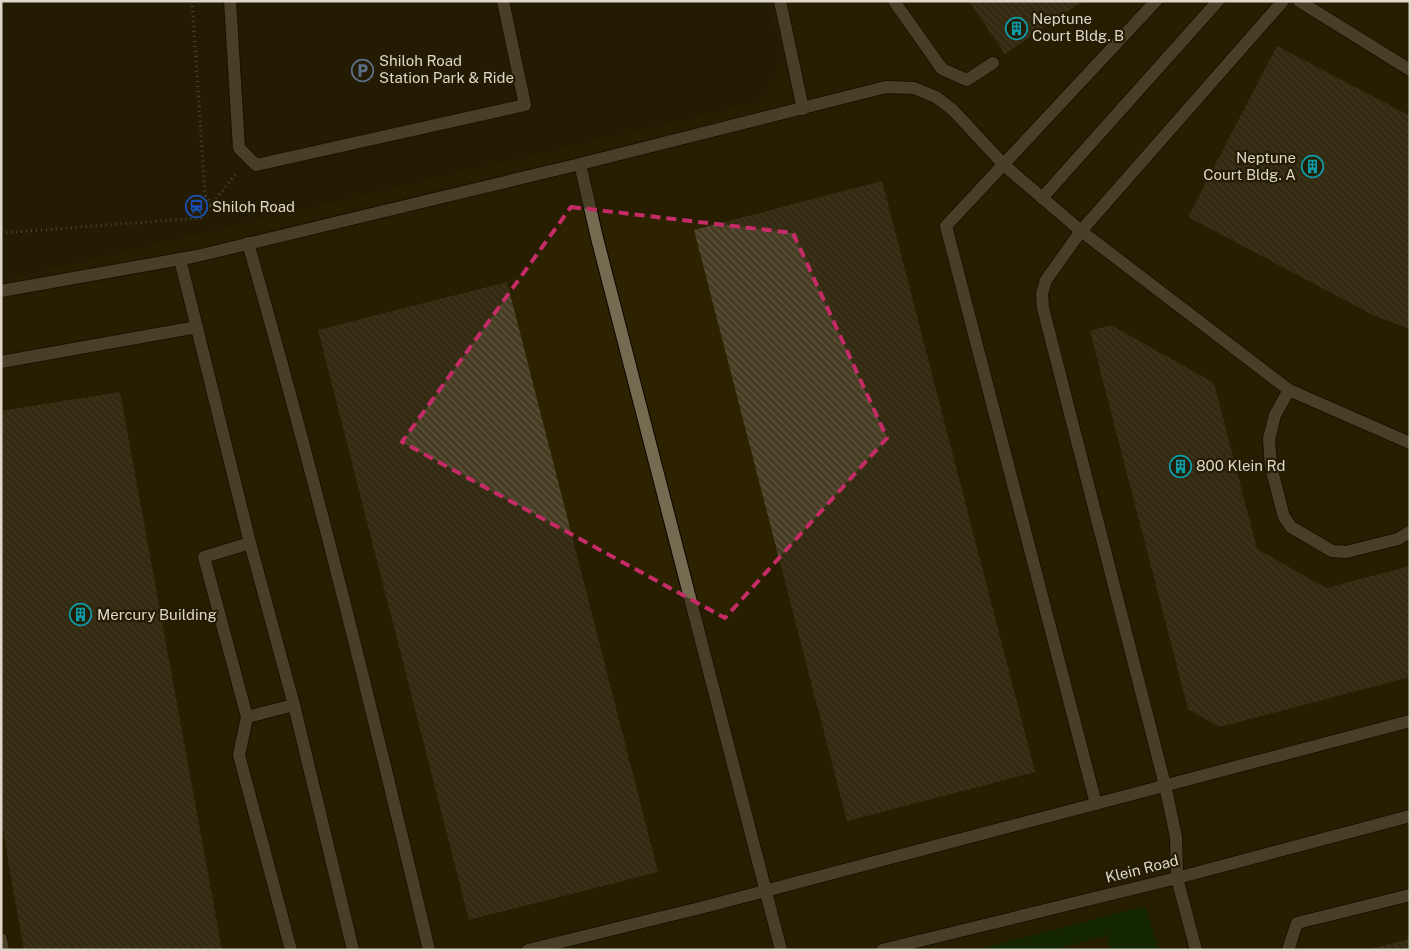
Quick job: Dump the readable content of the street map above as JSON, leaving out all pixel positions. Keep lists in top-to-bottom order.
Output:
{
  "streets": {
    "street": ["Klein Road"]
  },
  "places": {
    "building": [
      "Neptune Court Bldg. B",
      "Neptune Court Bldg. A",
      "800 Klein Rd",
      "Mercury Building"
    ],
    "parking": ["Shiloh Road Station Park & Ride"],
    "station": ["Shiloh Road"]
  }
}
